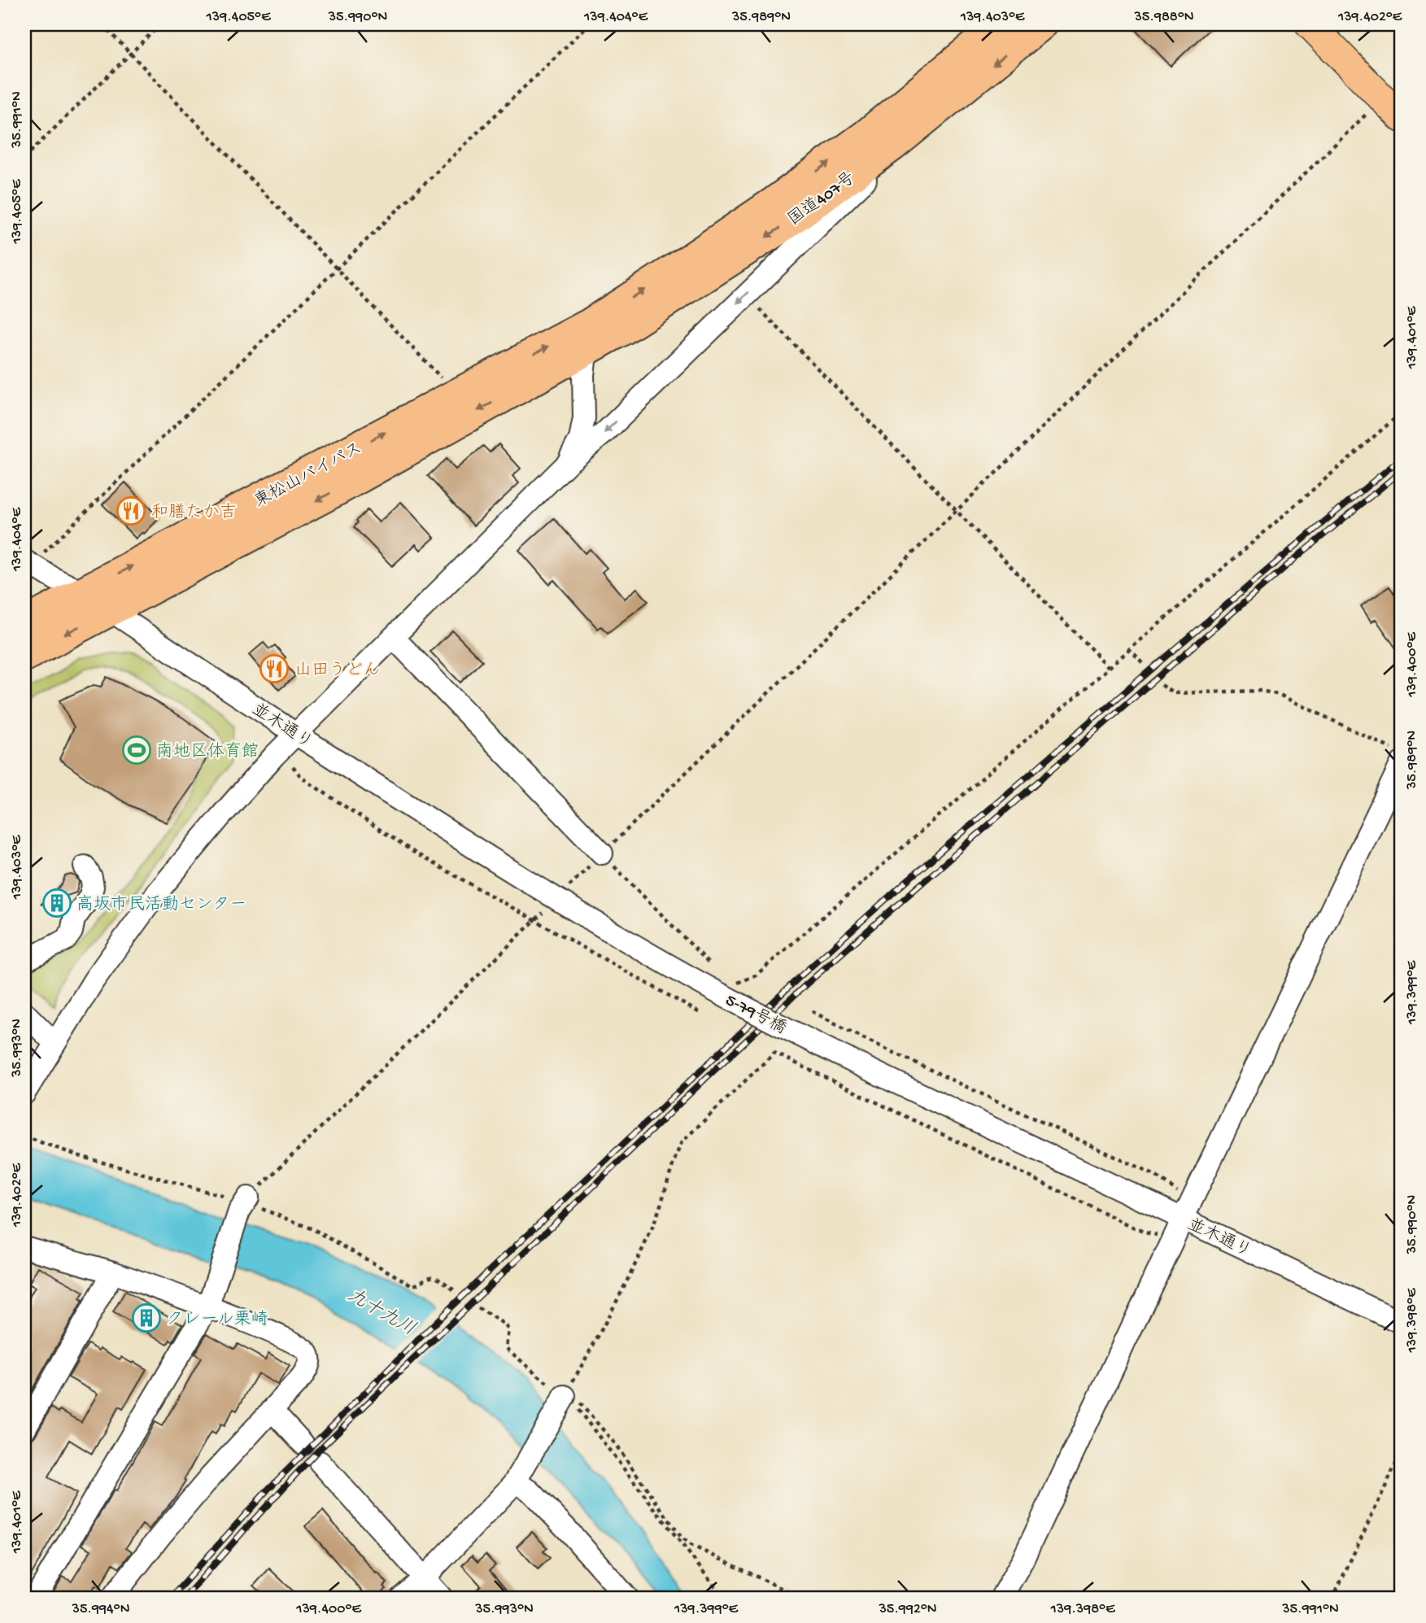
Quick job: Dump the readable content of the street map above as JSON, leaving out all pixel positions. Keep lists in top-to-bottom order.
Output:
{
  "streets": {
    "highway": ["国道407号", "東松山バイパス"],
    "street": ["並木通り", "5-79号橋"]
  },
  "crossings": [
    ["国道407号", "東松山バイパス"],
    ["東松山バイパス", "並木通り"],
    ["並木通り", "5-79号橋"]
  ],
  "water": ["九十九川"],
  "places": {
    "restaurant": ["和膳たか吉", "山田うどん"],
    "sports": ["南地区体育館"],
    "building": ["高坂市民活動センター", "クレール栗崎"]
  },
  "coordinates": [
    "139.405°E",
    "35.990°N",
    "139.404°E",
    "35.989°N",
    "139.403°E",
    "35.988°N",
    "139.402°E",
    "35.991°N",
    "139.401°E",
    "139.400°E",
    "139.399°E",
    "35.993°N",
    "139.398°E",
    "35.994°N",
    "35.992°N"
  ]
}
